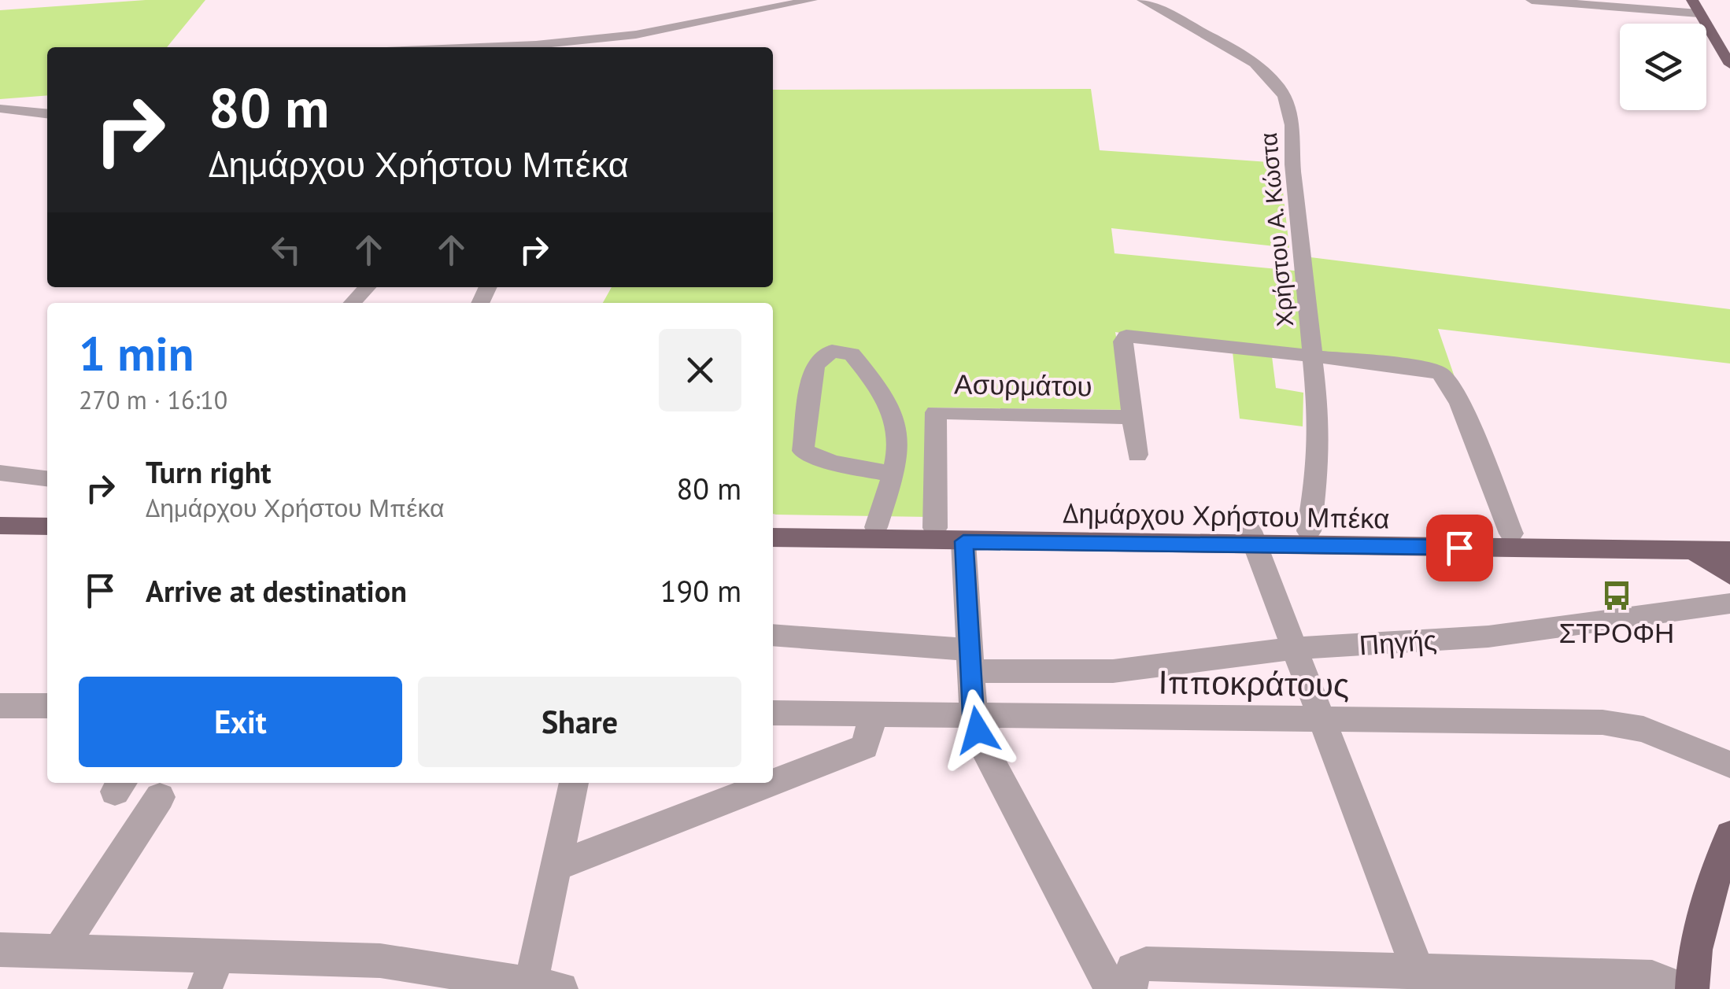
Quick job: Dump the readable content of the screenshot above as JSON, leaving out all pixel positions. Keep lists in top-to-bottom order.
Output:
{
  "streets": {
    "main road": ["Δημάρχου Χρήστου Μπέκα"],
    "street": [
      "Χρήστου Α. Κώστα",
      "Ασυρμάτου",
      "Πηγής",
      "Ιπποκράτους"
    ]
  },
  "crossings": [
    ["Χρήστου Α. Κώστα", "Ασυρμάτου"],
    ["Χρήστου Α. Κώστα", "Δημάρχου Χρήστου Μπέκα"],
    ["Ασυρμάτου", "Δημάρχου Χρήστου Μπέκα"]
  ],
  "places": {
    "bus stop": ["ΣΤΡΟΦΗ"]
  },
  "page": {
    "turn": ["80 m", "Δημάρχου Χρήστου Μπέκα"],
    "heading": ["1 min", "270 m · 16:10"],
    "list": [
      {
        "name": "Turn right",
        "note": "Δημάρχου Χρήστου Μπέκα",
        "value": "80 m"
      },
      {
        "name": "Arrive at destination",
        "value": "190 m"
      }
    ],
    "buttons": ["Exit", "Share"]
  }
}
